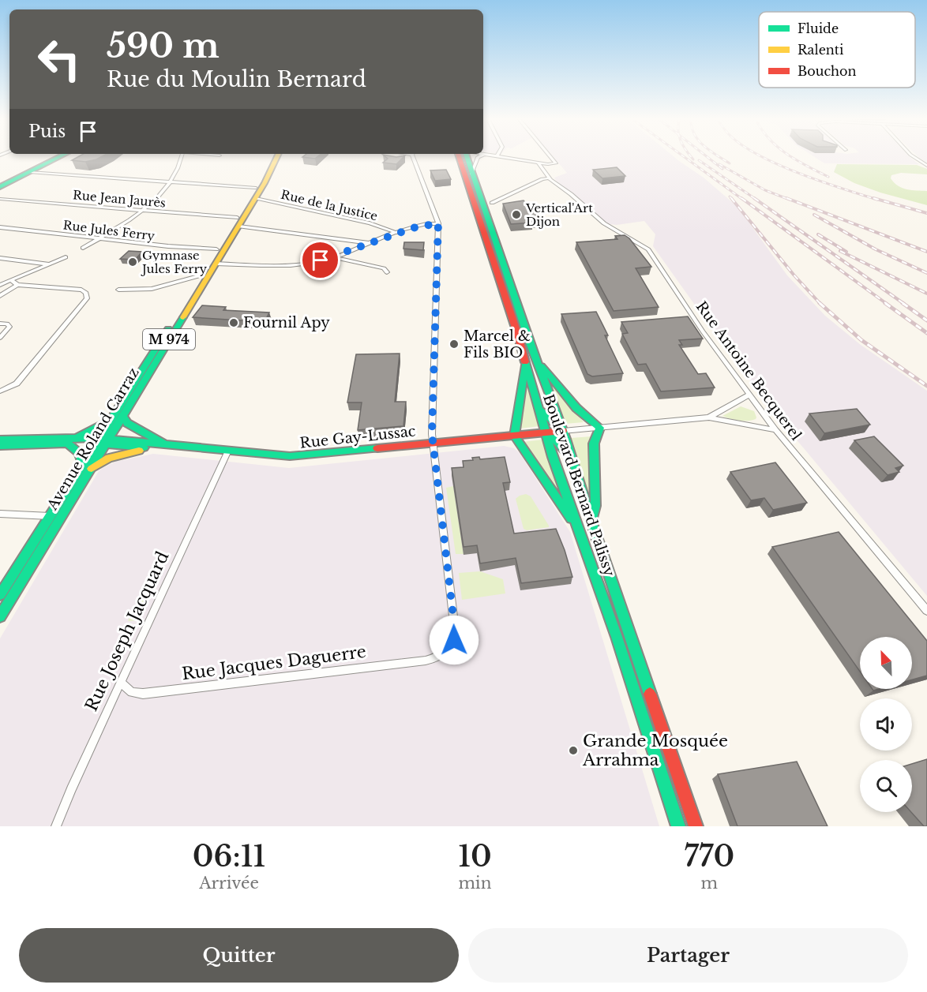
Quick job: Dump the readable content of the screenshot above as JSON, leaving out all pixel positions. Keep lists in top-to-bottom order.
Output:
{
  "streets": {
    "main road": [
      "M 974",
      "Rue Gay-Lussac",
      "Avenue Roland Carraz",
      "Boulevard Bernard Palissy"
    ],
    "street": [
      "Rue Jean Jaurès",
      "Rue de la Justice",
      "Rue Jules Ferry",
      "Rue Antoine Becquerel",
      "Rue Joseph Jacquard",
      "Rue Jacques Daguerre"
    ]
  },
  "crossings": [
    ["Rue Jean Jaurès", "Avenue Roland Carraz"],
    ["Rue de la Justice", "Avenue Roland Carraz"],
    ["Rue Jules Ferry", "Avenue Roland Carraz"],
    ["Rue Antoine Becquerel", "Rue Gay-Lussac"],
    ["Rue Gay-Lussac", "Avenue Roland Carraz"],
    ["Rue Gay-Lussac", "Boulevard Bernard Palissy"],
    ["Rue Gay-Lussac", "Rue Joseph Jacquard"],
    ["Rue Gay-Lussac", "Rue Jacques Daguerre"],
    ["Rue Joseph Jacquard", "Rue Jacques Daguerre"]
  ],
  "places": [
    "Vertical'Art Dijon",
    "Gymnase Jules Ferry",
    "Fournil Apy",
    "Marcel & Fils BIO",
    "Grande Mosquée Arrahma"
  ],
  "legend": ["Fluide", "Ralenti", "Bouchon"],
  "north": "top left",
  "page": {
    "turn": ["590 m", "Rue du Moulin Bernard"],
    "then": "Puis",
    "eta": [
      "06:11",
      "Arrivée",
      "10",
      "min",
      "770",
      "m"
    ],
    "buttons": ["Quitter", "Partager"]
  }
}
